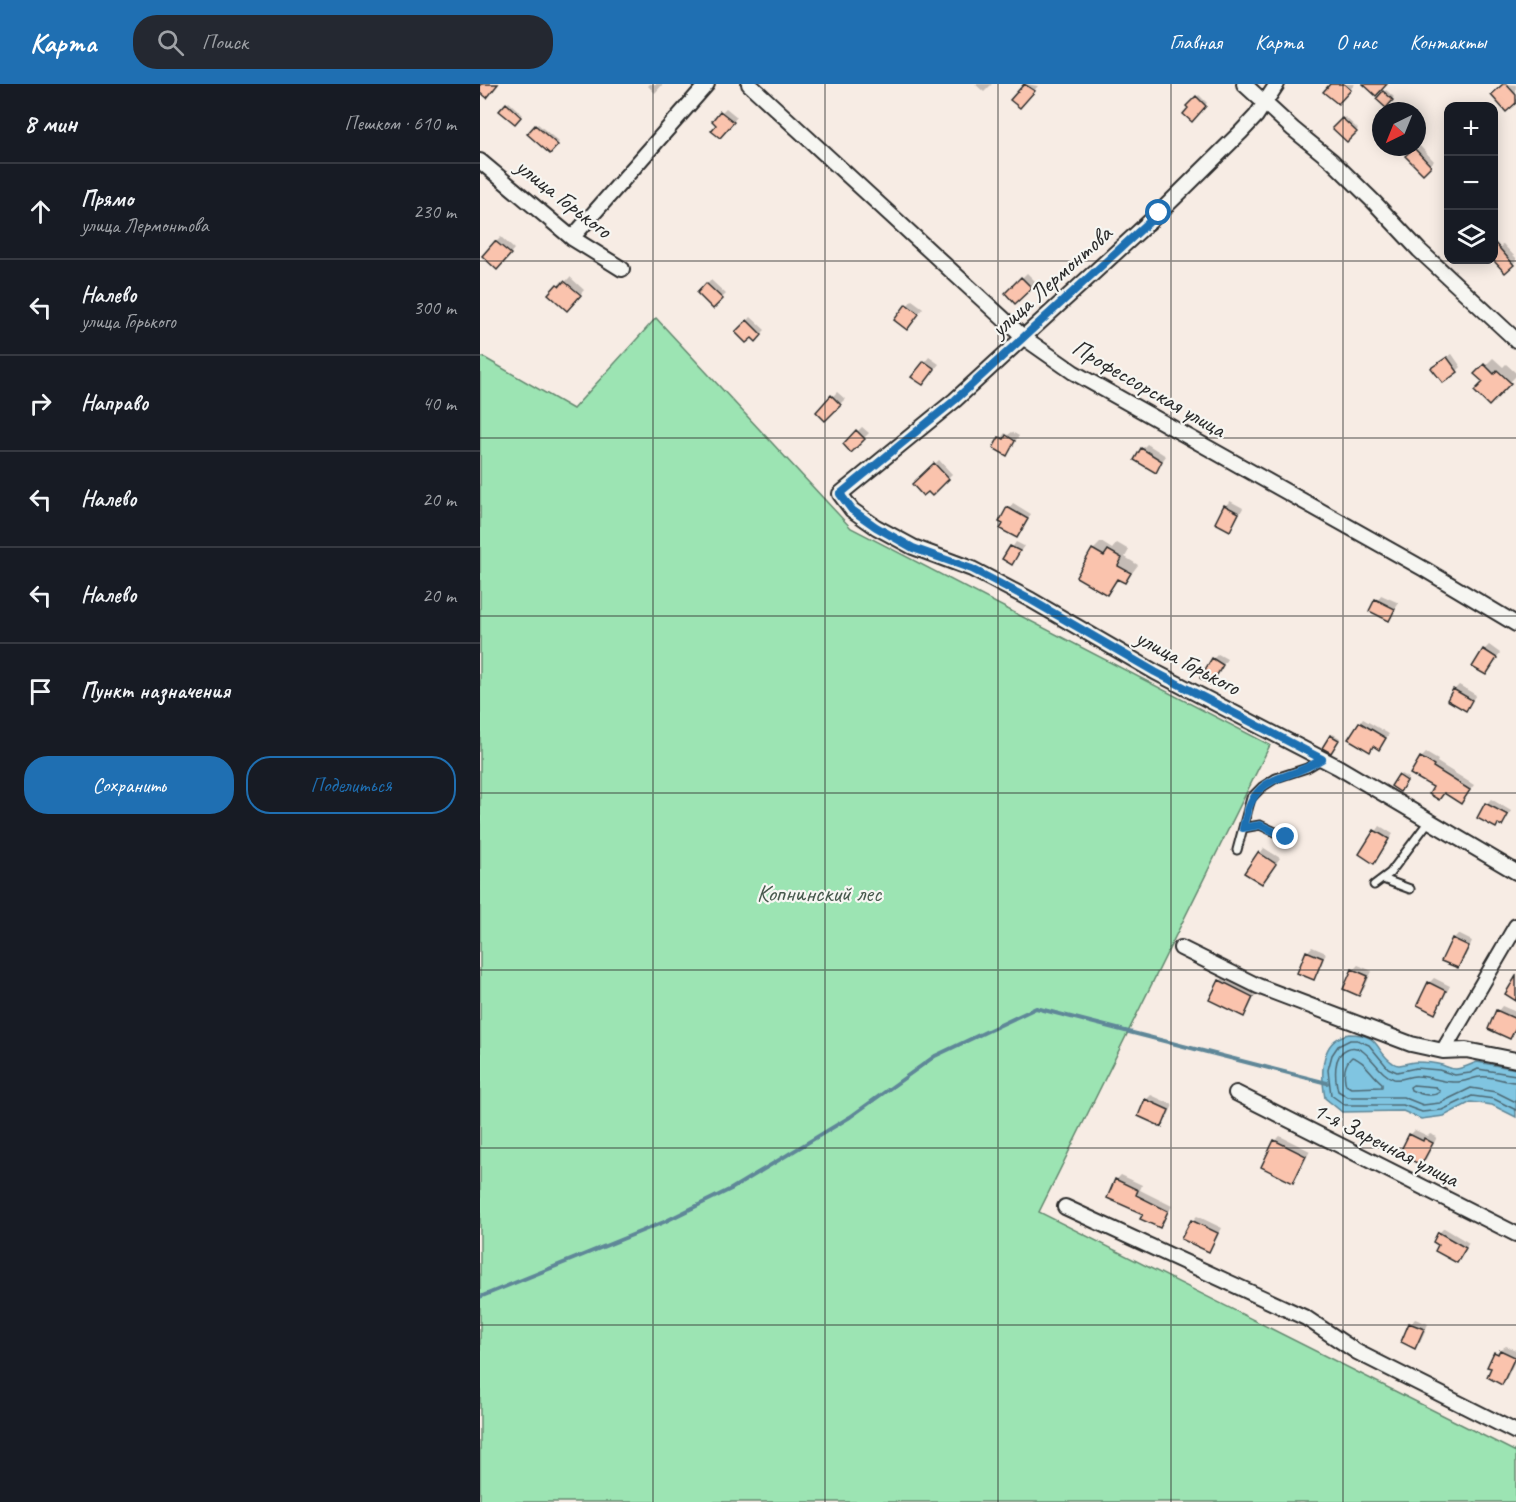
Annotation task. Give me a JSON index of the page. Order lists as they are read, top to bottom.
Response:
{
  "streets": {
    "street": [
      "улица Горького",
      "улица Лермонтова",
      "Профессорская улица",
      "1-я Заречная улица"
    ]
  },
  "crossings": [
    ["улица Горького", "улица Лермонтова"],
    ["улица Лермонтова", "Профессорская улица"]
  ],
  "parks": ["Копнинский лес"],
  "north": "bottom left",
  "page": {
    "header": "Карта",
    "search": "Поиск",
    "nav": [
      "Главная",
      "Карта",
      "О нас",
      "Контакты"
    ],
    "heading": ["8 мин", "Пешком · 610 m"],
    "map_buttons": ["+", "−"],
    "list": [
      ["Прямо", "улица Лермонтова", "230 m"],
      ["Налево", "улица Горького", "300 m"],
      ["Направо", "40 m"],
      ["Налево", "20 m"],
      ["Налево", "20 m"],
      "Пункт назначения"
    ],
    "buttons": ["Сохранить", "Поделиться"]
  }
}
